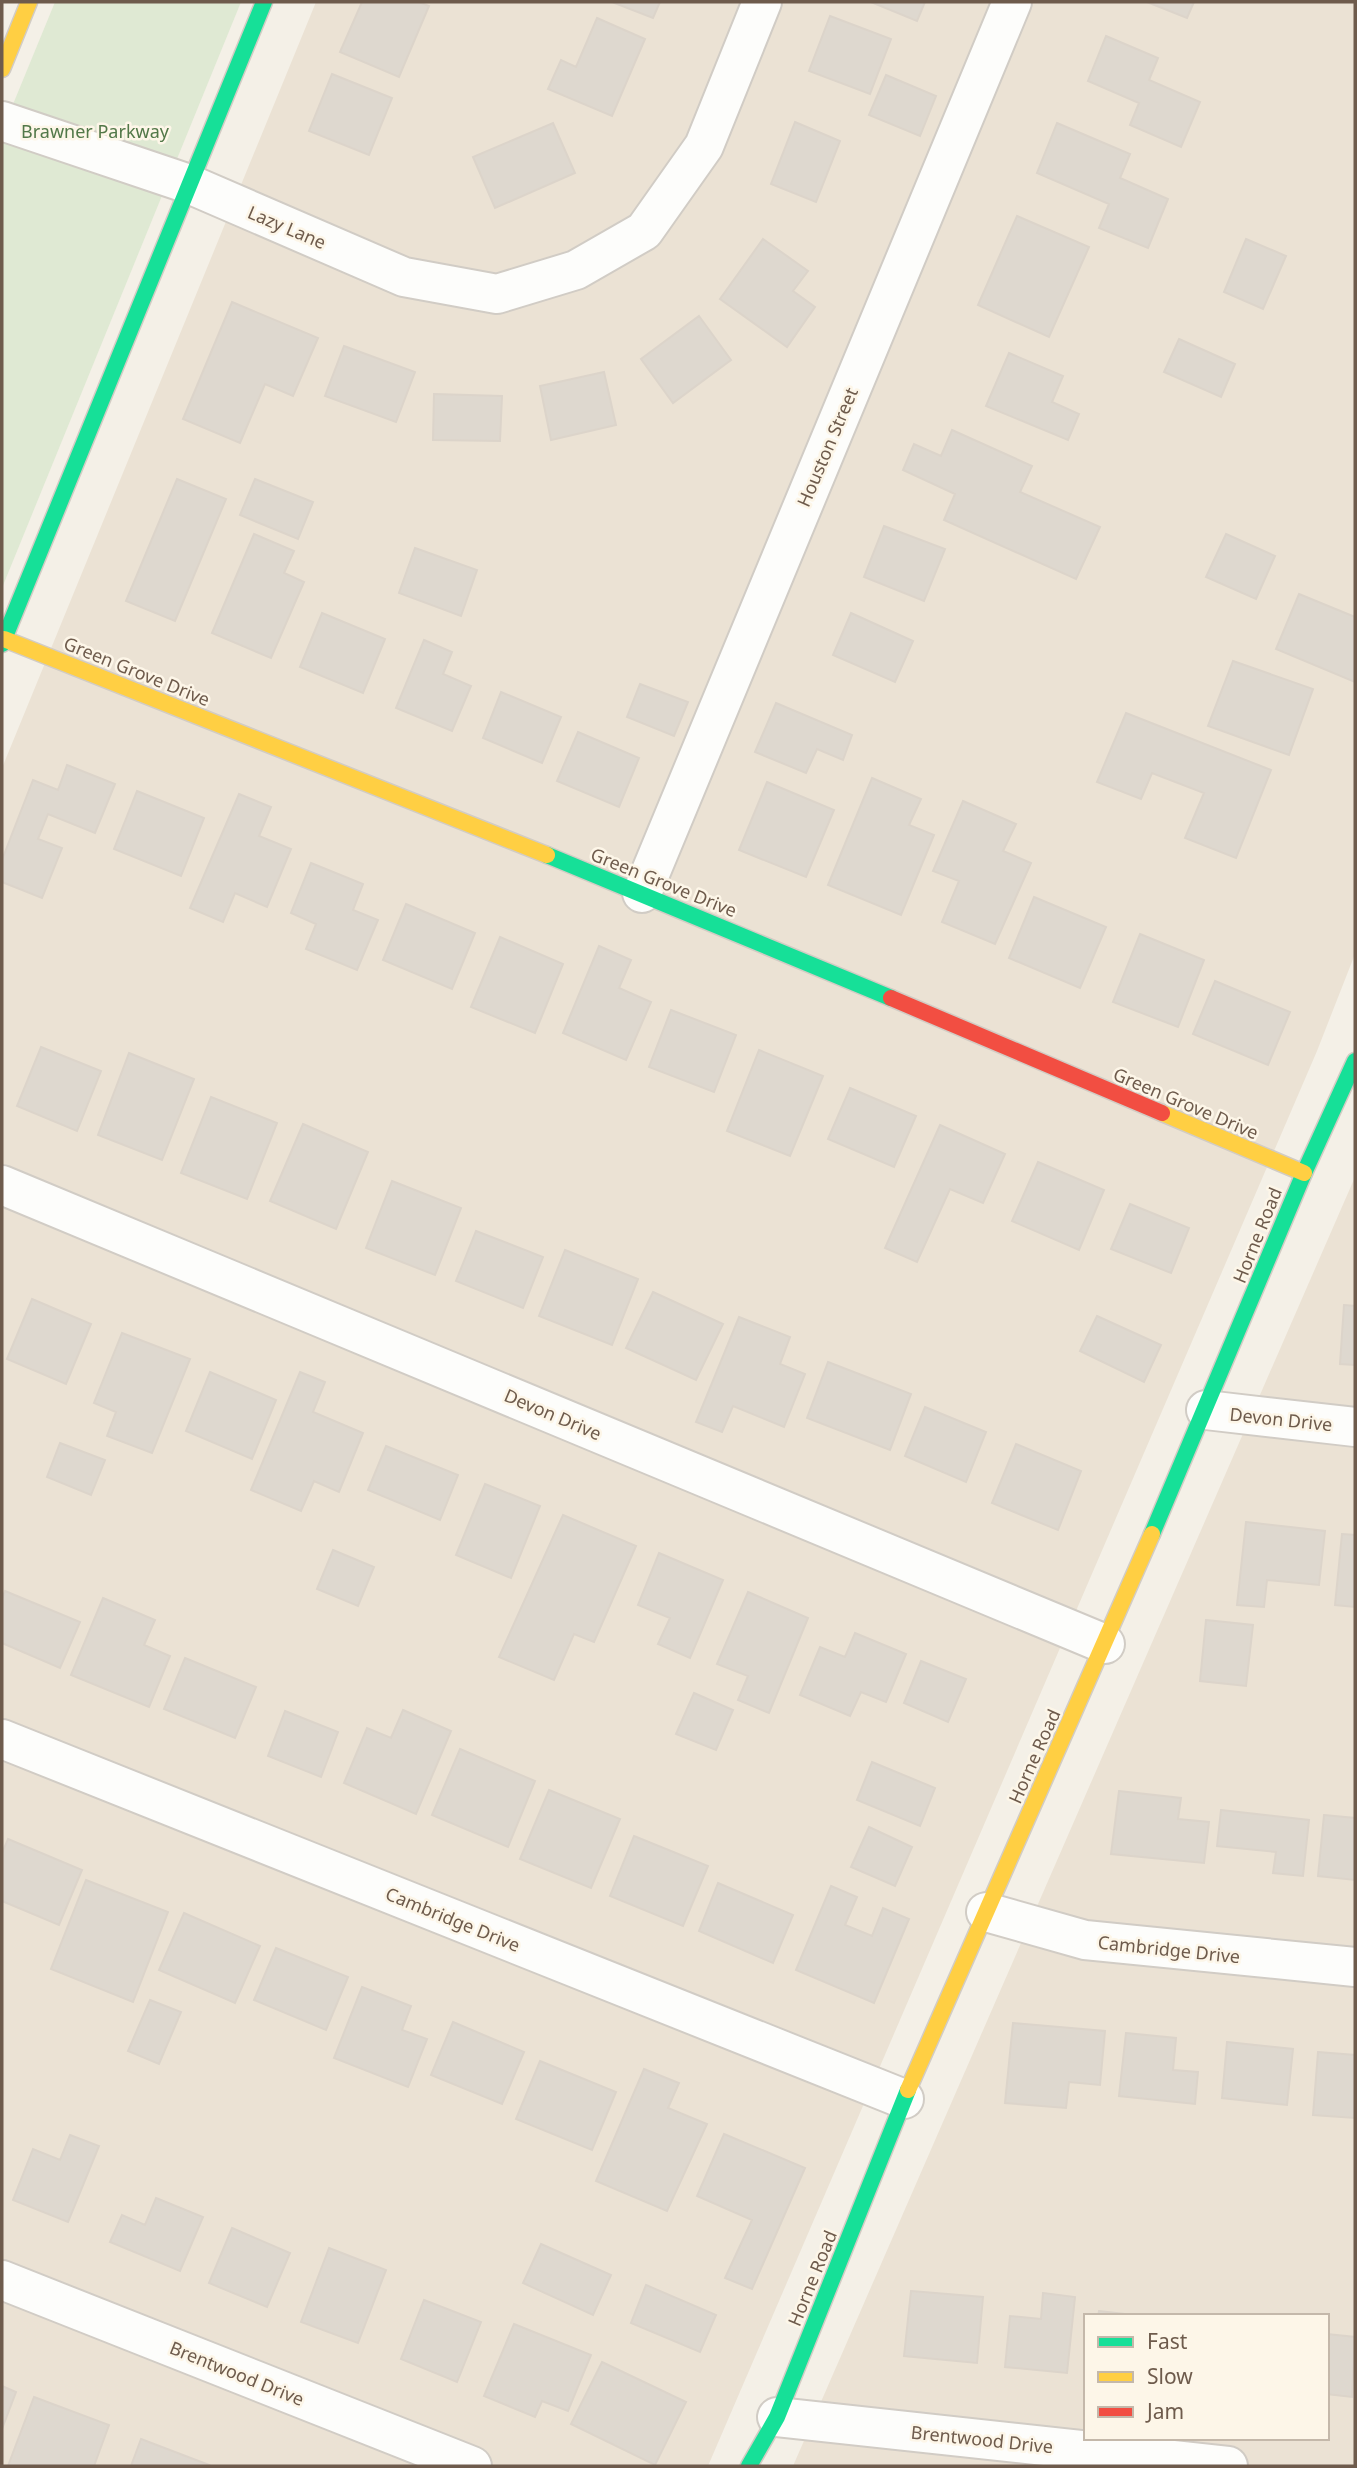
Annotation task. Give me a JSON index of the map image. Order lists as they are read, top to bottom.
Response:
{
  "streets": {
    "street": [
      "Lazy Lane",
      "Houston Street",
      "Green Grove Drive",
      "Horne Road",
      "Devon Drive",
      "Cambridge Drive",
      "Brentwood Drive"
    ]
  },
  "crossings": [
    ["Houston Street", "Green Grove Drive"],
    ["Green Grove Drive", "Horne Road"],
    ["Horne Road", "Devon Drive"],
    ["Horne Road", "Cambridge Drive"],
    ["Horne Road", "Brentwood Drive"]
  ],
  "parks": ["Brawner Parkway"],
  "legend": ["Fast", "Slow", "Jam"]
}
